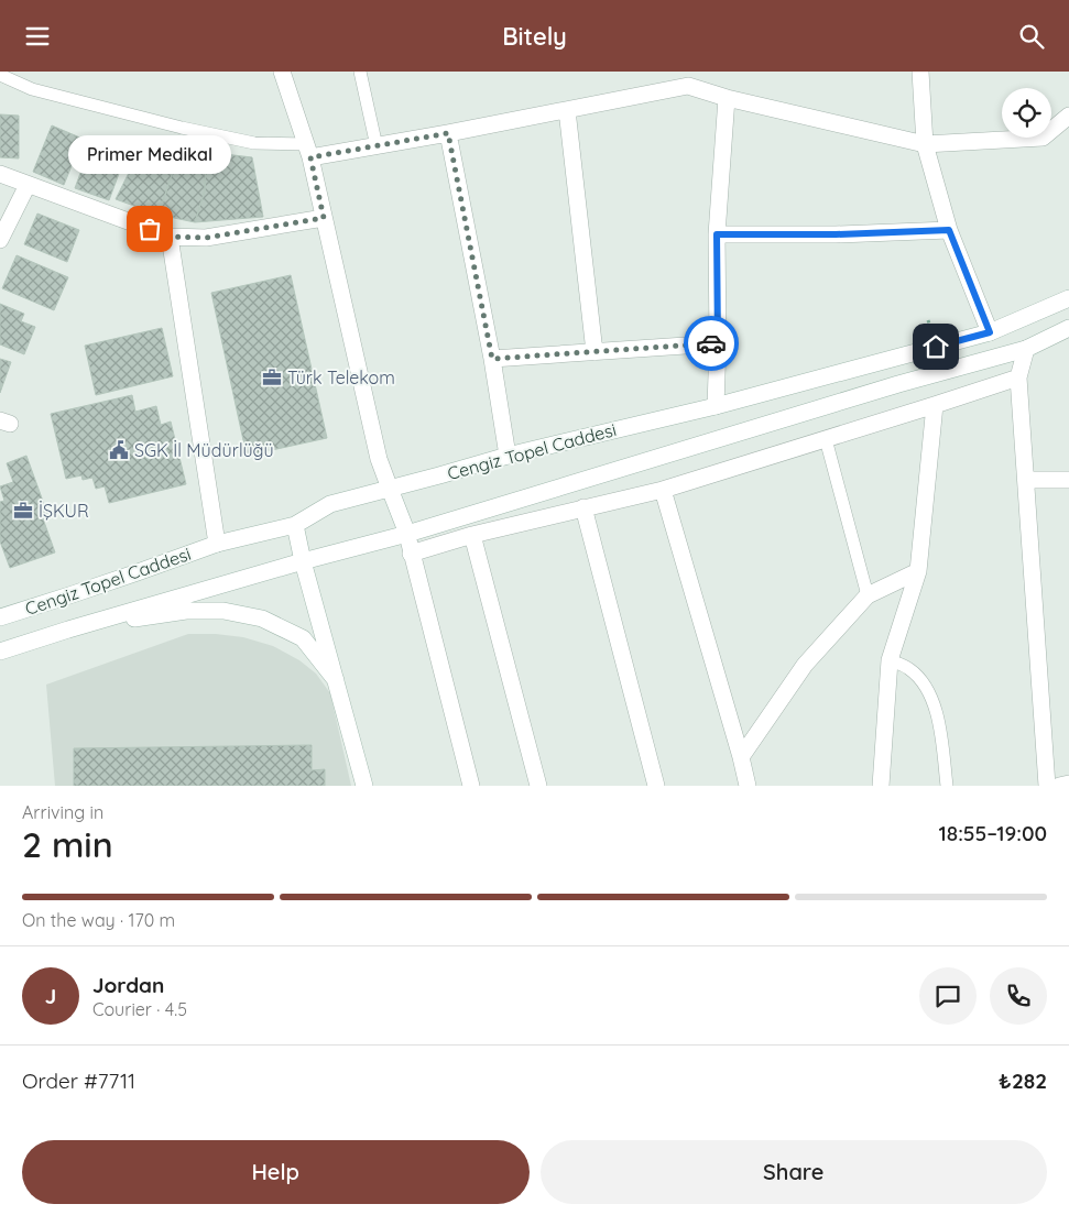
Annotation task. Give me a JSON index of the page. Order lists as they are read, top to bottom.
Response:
{
  "streets": {
    "street": ["Cengiz Topel Caddesi"]
  },
  "places": {
    "other": ["Primer Medikal"],
    "office": ["Türk Telekom", "İŞKUR"],
    "public building": ["SGK İl Müdürlüğü"]
  },
  "page": {
    "header": "Bitely",
    "bubble": "Primer Medikal",
    "heading": ["2 min", "Arriving in", "18:55–19:00"],
    "panel": [
      "Jordan",
      "Courier · 4.5",
      "Order #7711",
      "₺282"
    ],
    "bar": "On the way · 170 m",
    "round": "J",
    "buttons": ["Help", "Share"]
  }
}
